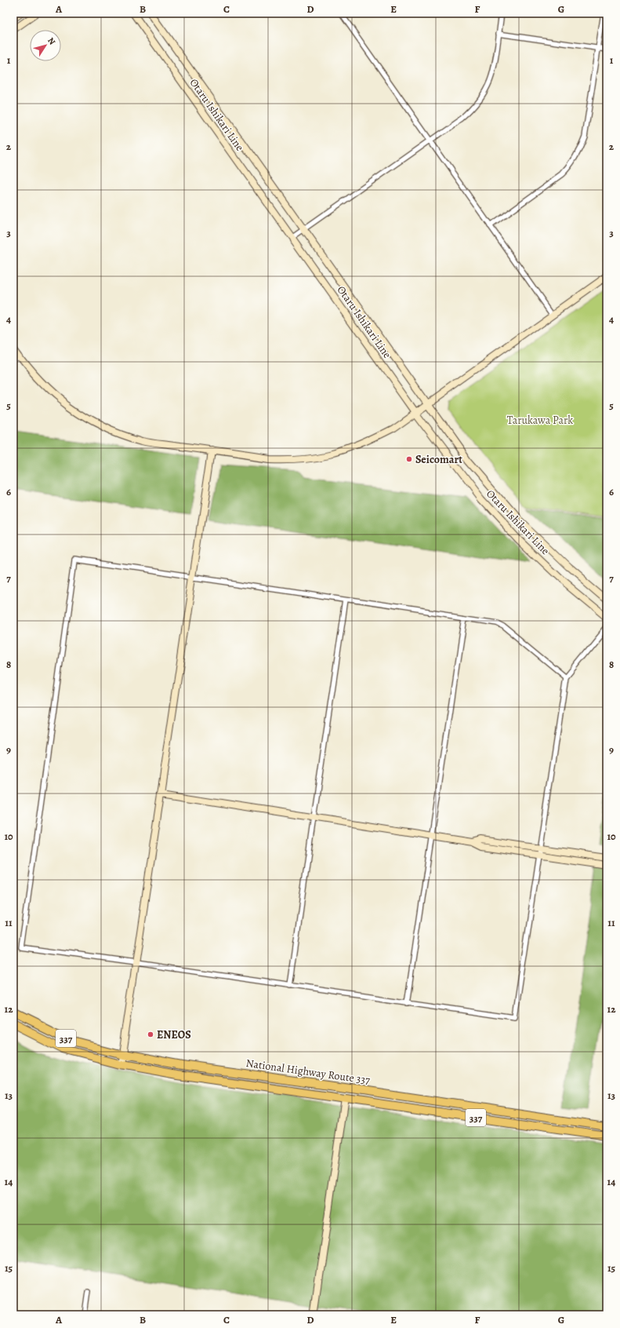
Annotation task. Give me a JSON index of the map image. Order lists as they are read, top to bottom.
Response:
{
  "streets": {
    "highway": ["337", "National Highway Route 337"],
    "street": ["Otaru Ishikari Line"]
  },
  "parks": ["Tarukawa Park"],
  "places": ["Seicomart", "ENEOS"],
  "north": "top right",
  "grid": {
    "columns": [
      "A",
      "B",
      "C",
      "D",
      "E",
      "F",
      "G"
    ],
    "rows": [
      "1",
      "2",
      "3",
      "4",
      "5",
      "6",
      "7",
      "8",
      "9",
      "10",
      "11",
      "12",
      "13",
      "14",
      "15"
    ]
  }
}
